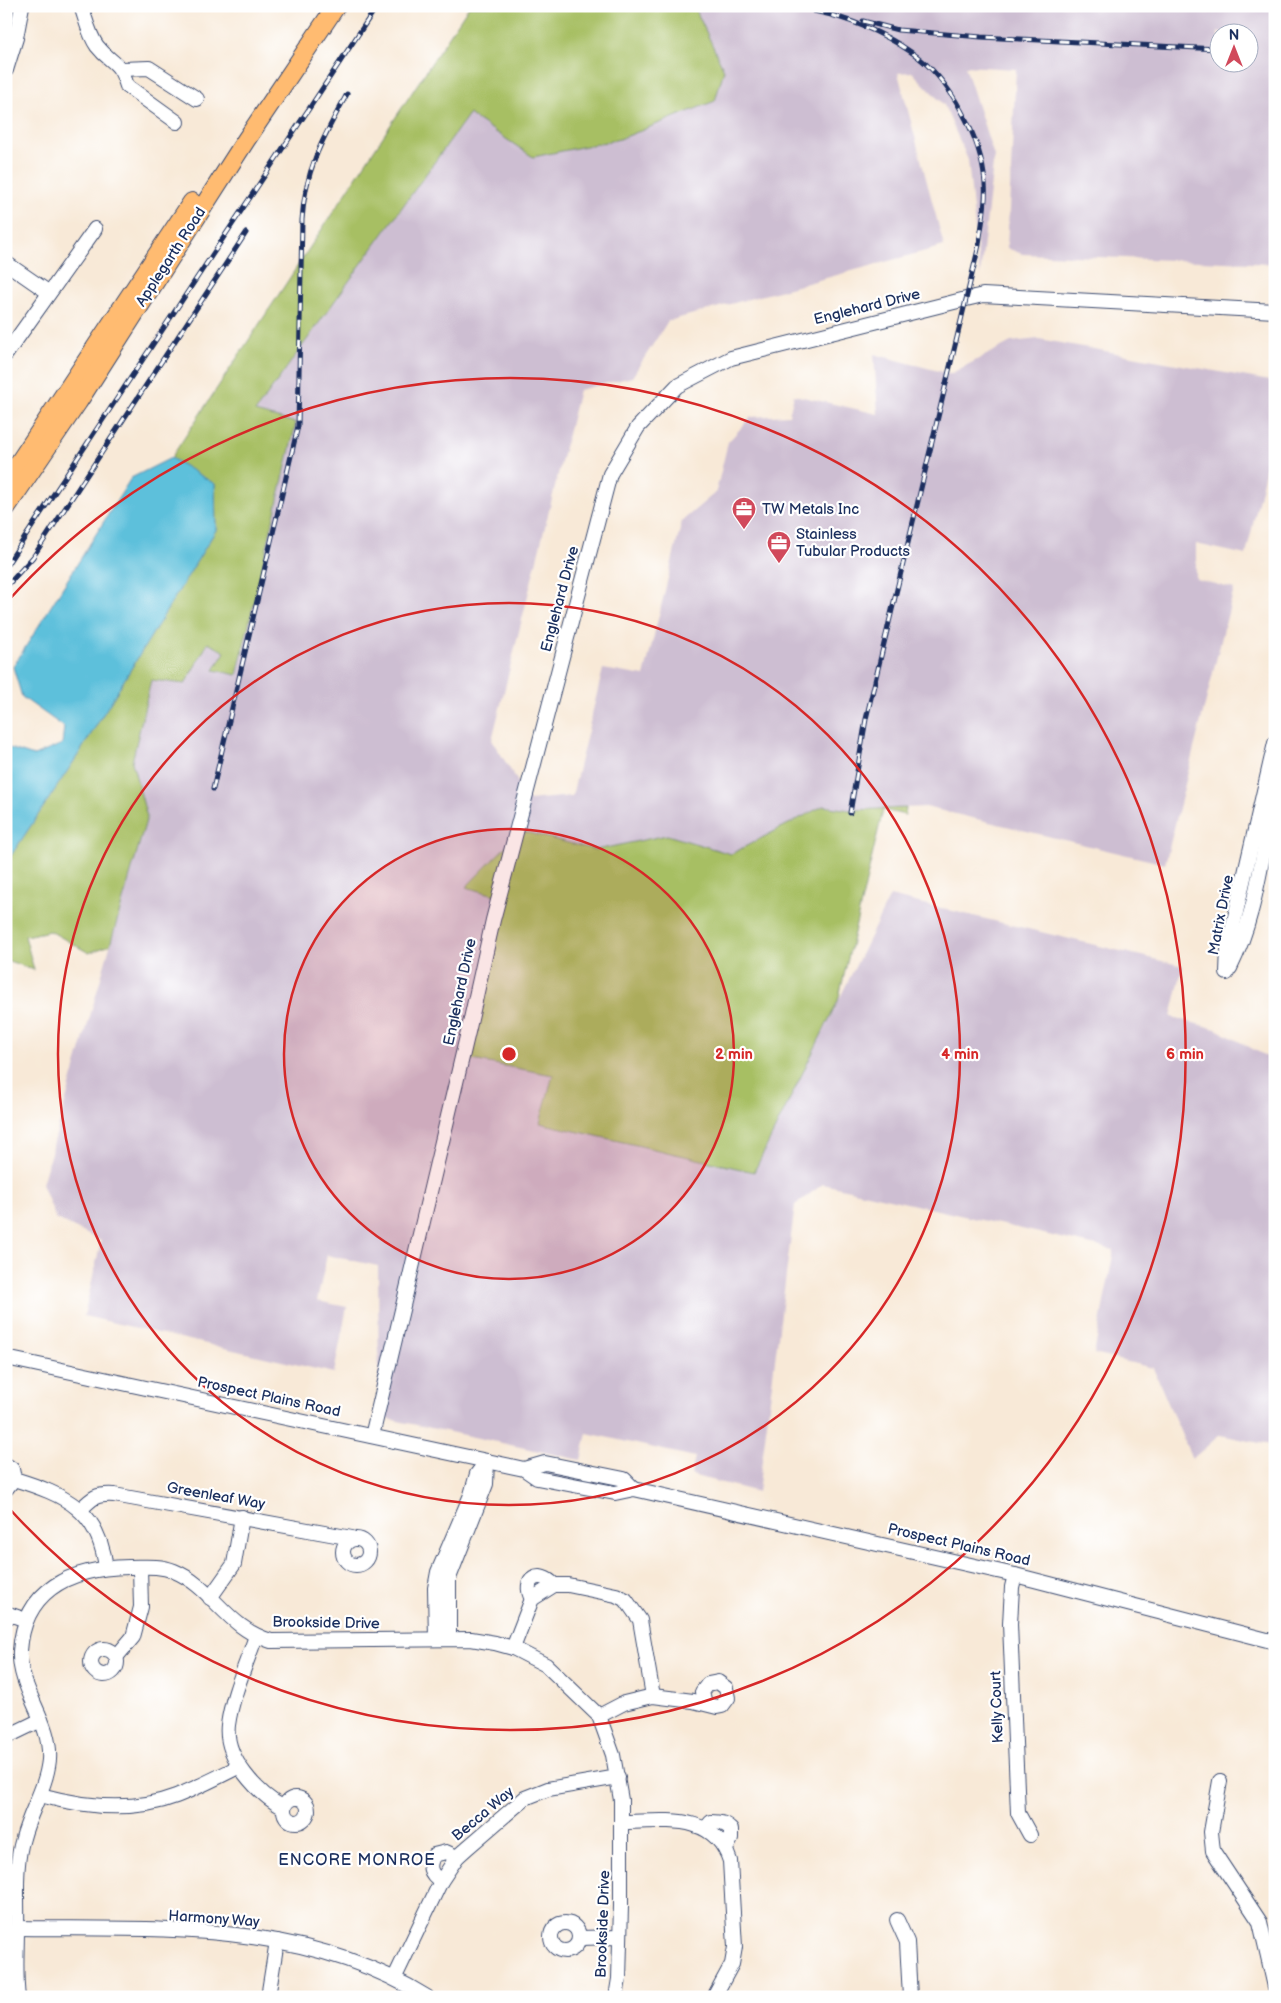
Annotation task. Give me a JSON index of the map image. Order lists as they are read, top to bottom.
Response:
{
  "streets": {
    "main road": ["Applegarth Road"],
    "street": [
      "Englehard Drive",
      "Matrix Drive",
      "Prospect Plains Road",
      "Greenleaf Way",
      "Brookside Drive",
      "Kelly Court",
      "Becca Way",
      "Harmony Way"
    ]
  },
  "crossings": [
    ["Englehard Drive", "Prospect Plains Road"],
    ["Prospect Plains Road", "Kelly Court"],
    ["Brookside Drive", "Becca Way"],
    ["Brookside Drive", "Harmony Way"],
    ["Becca Way", "Harmony Way"]
  ],
  "districts": ["ENCORE MONROE"],
  "places": {
    "office": ["TW Metals Inc", "Stainless Tubular Products"]
  },
  "north": "top",
  "rings": ["2 min", "4 min", "6 min"]
}
